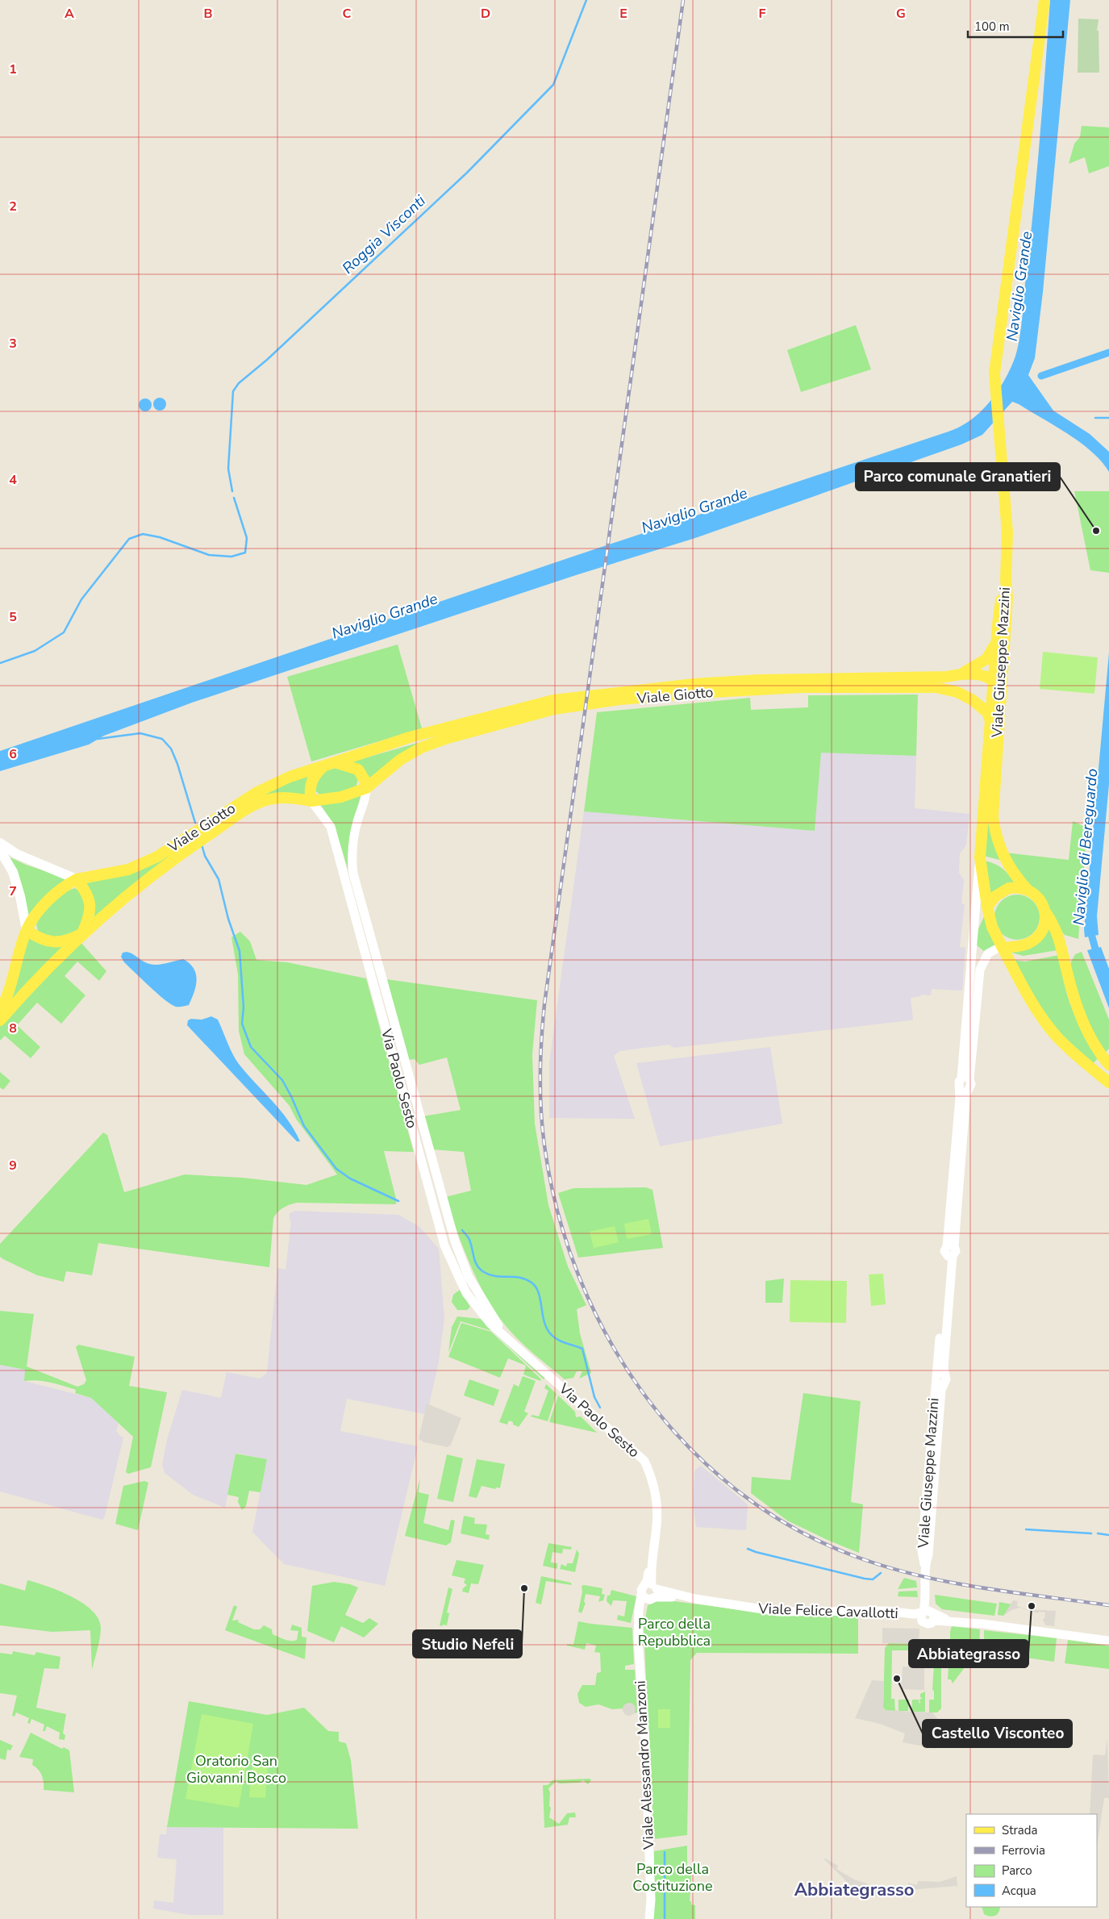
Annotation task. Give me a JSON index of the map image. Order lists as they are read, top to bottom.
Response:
{
  "streets": {
    "main road": ["Viale Giuseppe Mazzini", "Viale Giotto"],
    "street": ["Via Paolo Sesto", "Viale Felice Cavallotti", "Viale Alessandro Manzoni"]
  },
  "crossings": [
    ["Viale Giuseppe Mazzini", "Viale Giotto"],
    ["Viale Giuseppe Mazzini", "Viale Felice Cavallotti"],
    ["Viale Giotto", "Via Paolo Sesto"],
    ["Via Paolo Sesto", "Viale Felice Cavallotti"],
    ["Via Paolo Sesto", "Viale Alessandro Manzoni"],
    ["Viale Felice Cavallotti", "Viale Alessandro Manzoni"]
  ],
  "districts": ["Abbiategrasso"],
  "water": ["Roggia Visconti", "Naviglio Grande", "Naviglio di Bereguardo"],
  "parks": ["Parco della Repubblica", "Oratorio San Giovanni Bosco", "Parco della Costituzione"],
  "places": [
    "Parco comunale Granatieri",
    "Studio Nefeli",
    "Abbiategrasso",
    "Castello Visconteo"
  ],
  "legend": [
    "Strada",
    "Ferrovia",
    "Parco",
    "Acqua"
  ],
  "scale_bar": "100 m",
  "grid": {
    "columns": [
      "A",
      "B",
      "C",
      "D",
      "E",
      "F",
      "G"
    ],
    "rows": [
      "1",
      "2",
      "3",
      "4",
      "5",
      "6",
      "7",
      "8",
      "9"
    ]
  }
}
